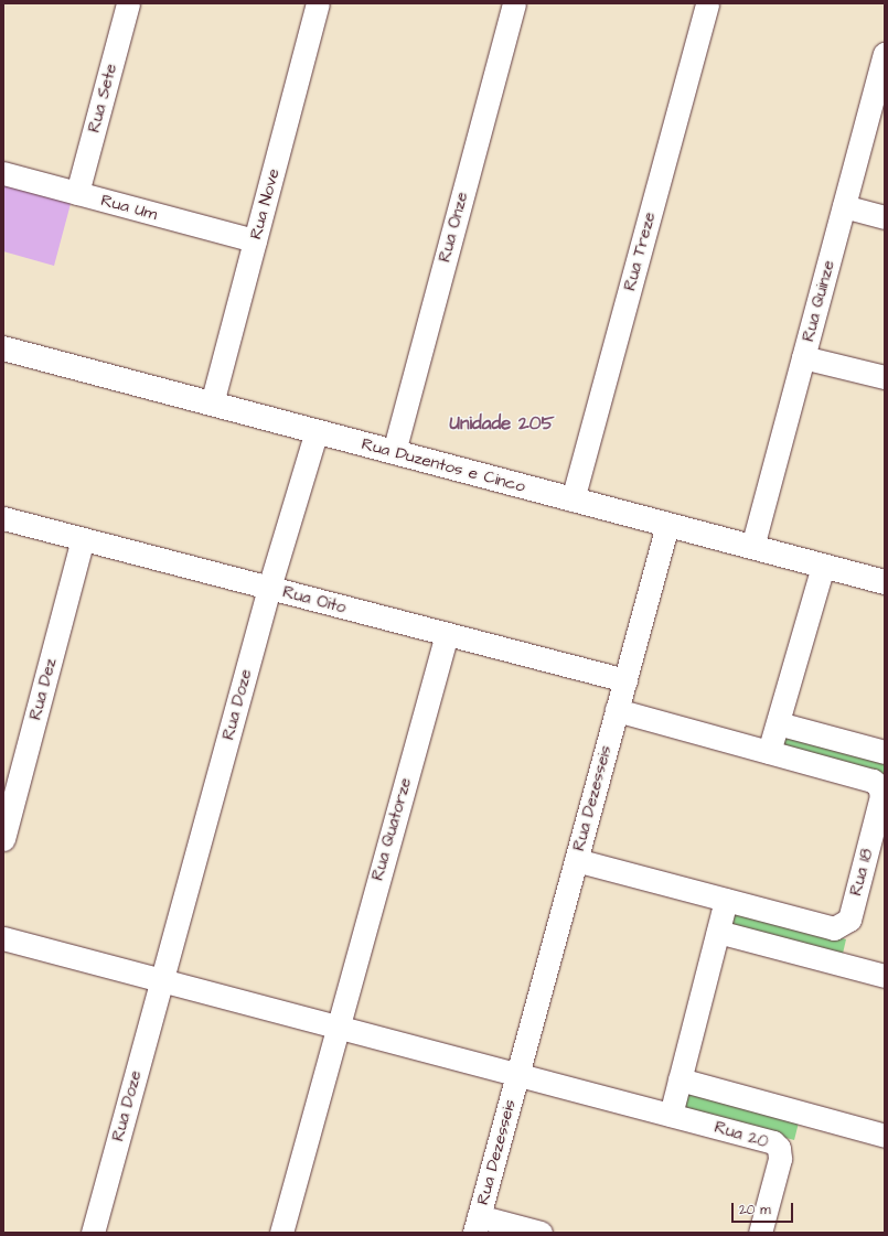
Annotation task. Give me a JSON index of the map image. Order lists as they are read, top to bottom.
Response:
{
  "streets": {
    "street": [
      "Rua Sete",
      "Rua Nove",
      "Rua Um",
      "Rua Onze",
      "Rua Treze",
      "Rua Quinze",
      "Rua Duzentos e Cinco",
      "Rua Oito",
      "Rua Dez",
      "Rua Doze",
      "Rua Dezesseis",
      "Rua Quatorze",
      "Rua 18",
      "Rua 20"
    ]
  },
  "crossings": [
    ["Rua Sete", "Rua Um"],
    ["Rua Nove", "Rua Um"],
    ["Rua Nove", "Rua Duzentos e Cinco"],
    ["Rua Onze", "Rua Duzentos e Cinco"],
    ["Rua Treze", "Rua Duzentos e Cinco"],
    ["Rua Quinze", "Rua Duzentos e Cinco"],
    ["Rua Duzentos e Cinco", "Rua Doze"],
    ["Rua Duzentos e Cinco", "Rua Dezesseis"],
    ["Rua Oito", "Rua Dez"],
    ["Rua Oito", "Rua Doze"],
    ["Rua Oito", "Rua Dezesseis"],
    ["Rua Oito", "Rua Quatorze"],
    ["Rua Dezesseis", "Rua 18"],
    ["Rua Dezesseis", "Rua 20"]
  ],
  "districts": ["Unidade 205"],
  "scale_bar": "20 m"
}
